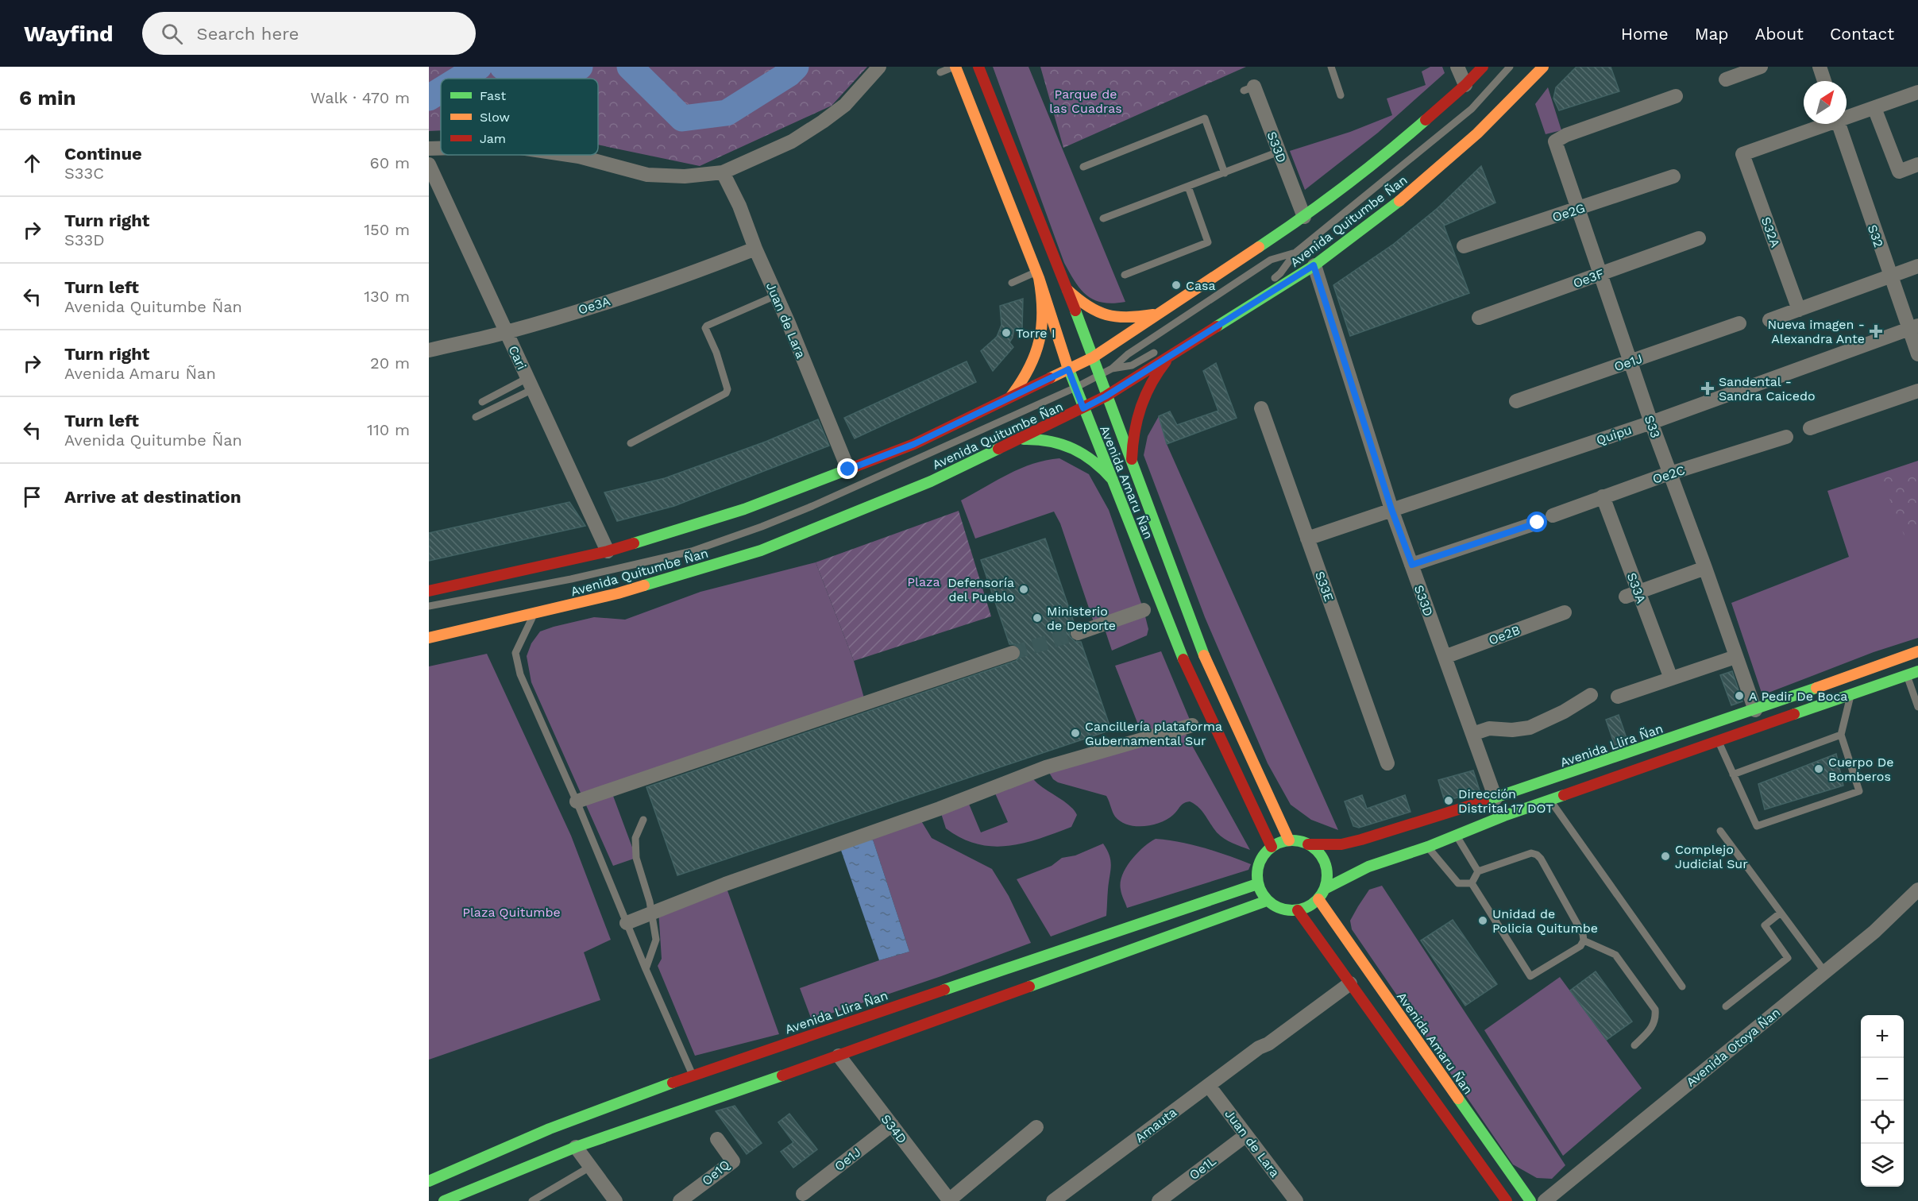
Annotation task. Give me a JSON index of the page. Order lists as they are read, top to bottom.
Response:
{
  "streets": {
    "main road": ["Avenida Quitumbe Ñan", "Avenida Amaru Ñan", "Avenida Llira Ñan"],
    "street": [
      "S33D",
      "Oe2G",
      "S32A",
      "S32",
      "Oe3F",
      "Oe3A",
      "Juan de Lara",
      "Cari",
      "Oe1J",
      "S33",
      "Quipu",
      "Oe2C",
      "S33E",
      "S33A",
      "Oe2B",
      "Avenida Otoya Ñan",
      "Amauta",
      "S34D",
      "Oe1L",
      "Oe1Q"
    ]
  },
  "crossings": [
    ["S33D", "Avenida Quitumbe Ñan"],
    ["S33D", "Quipu"],
    ["S33D", "Oe2B"],
    ["S33D", "Avenida Llira Ñan"],
    ["Oe2G", "S33"],
    ["Avenida Quitumbe Ñan", "Avenida Amaru Ñan"],
    ["S32", "Quipu"],
    ["Oe3F", "S33"],
    ["Oe3A", "Juan de Lara"],
    ["Oe3A", "Cari"],
    ["Juan de Lara", "Amauta"],
    ["Juan de Lara", "Oe1L"],
    ["Oe1J", "S33"],
    ["Oe1J", "S34D"],
    ["S33", "Quipu"],
    ["S33", "Oe2C"],
    ["S33", "Avenida Llira Ñan"],
    ["Quipu", "S33E"],
    ["Oe2C", "S33A"],
    ["Avenida Amaru Ñan", "Avenida Llira Ñan"]
  ],
  "parks": ["Parque de las Cuadras", "Plaza", "Plaza Quitumbe"],
  "places": {
    "other": [
      "Casa",
      "Torre I",
      "Defensoría del Pueblo",
      "Ministerio de Deporte",
      "A Pedir De Boca",
      "Cancillería plataforma Gubernamental Sur",
      "Cuerpo De Bomberos",
      "Dirección Distrital 17 DOT",
      "Complejo Judicial Sur",
      "Unidad de Policia Quitumbe"
    ],
    "health": ["Nueva imagen - Alexandra Ante", "Sandental - Sandra Caicedo"]
  },
  "legend": ["Fast", "Slow", "Jam"],
  "north": "top right",
  "page": {
    "header": "Wayfind",
    "search": "Search here",
    "nav": [
      "Home",
      "Map",
      "About",
      "Contact"
    ],
    "heading": ["6 min", "Walk · 470 m"],
    "list": [
      ["Continue", "S33C", "60 m"],
      ["Turn right", "S33D", "150 m"],
      ["Turn left", "Avenida Quitumbe Ñan", "130 m"],
      ["Turn right", "Avenida Amaru Ñan", "20 m"],
      ["Turn left", "Avenida Quitumbe Ñan", "110 m"],
      "Arrive at destination"
    ],
    "map_buttons": ["+", "−"]
  }
}
